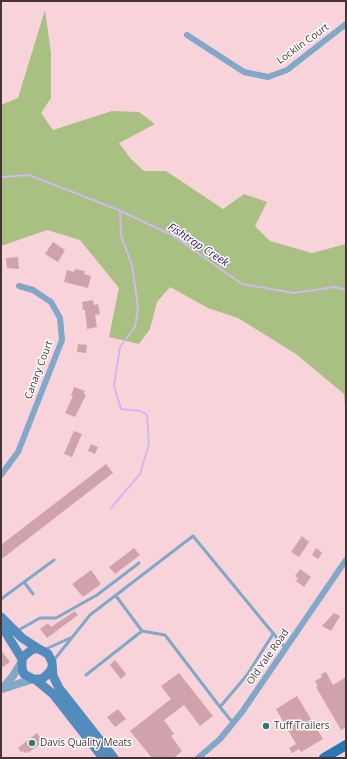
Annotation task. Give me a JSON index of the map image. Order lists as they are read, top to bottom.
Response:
{
  "streets": {
    "street": ["Locklin Court", "Canary Court", "Old Yale Road"]
  },
  "water": ["Fishtrap Creek"],
  "places": ["Tuff Trailers", "Davis Quality Meats"]
}
